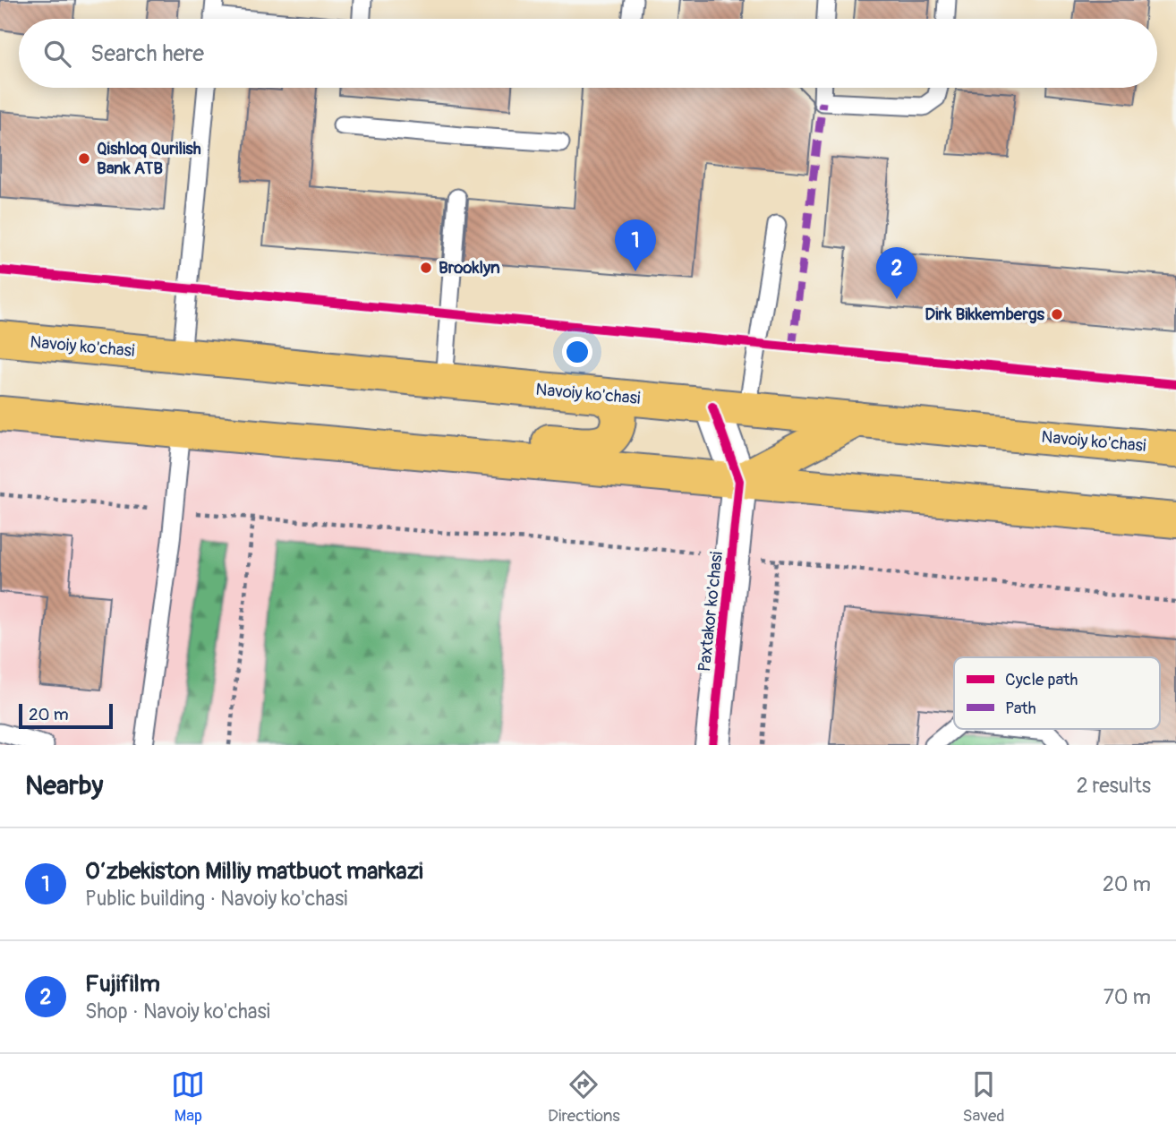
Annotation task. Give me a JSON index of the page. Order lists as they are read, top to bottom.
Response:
{
  "streets": {
    "main road": ["Navoiy ko'chasi"],
    "street": ["Paxtakor ko'chasi"]
  },
  "places": ["Qishloq Qurilish Bank ATB", "Brooklyn", "Dirk Bikkembergs"],
  "legend": ["Cycle path", "Path"],
  "scale_bar": "20 m",
  "page": {
    "search": "Search here",
    "pins": ["1", "2"],
    "scale": "20 m",
    "heading": ["Nearby", "2 results"],
    "list": [
      {
        "mark": "1",
        "name": "O‘zbekiston Milliy matbuot markazi",
        "note": "Public building · Navoiy ko'chasi",
        "value": "20 m"
      },
      {
        "mark": "2",
        "name": "Fujifilm",
        "note": "Shop · Navoiy ko'chasi",
        "value": "70 m"
      }
    ],
    "nav": ["Map", "Directions", "Saved"]
  }
}
